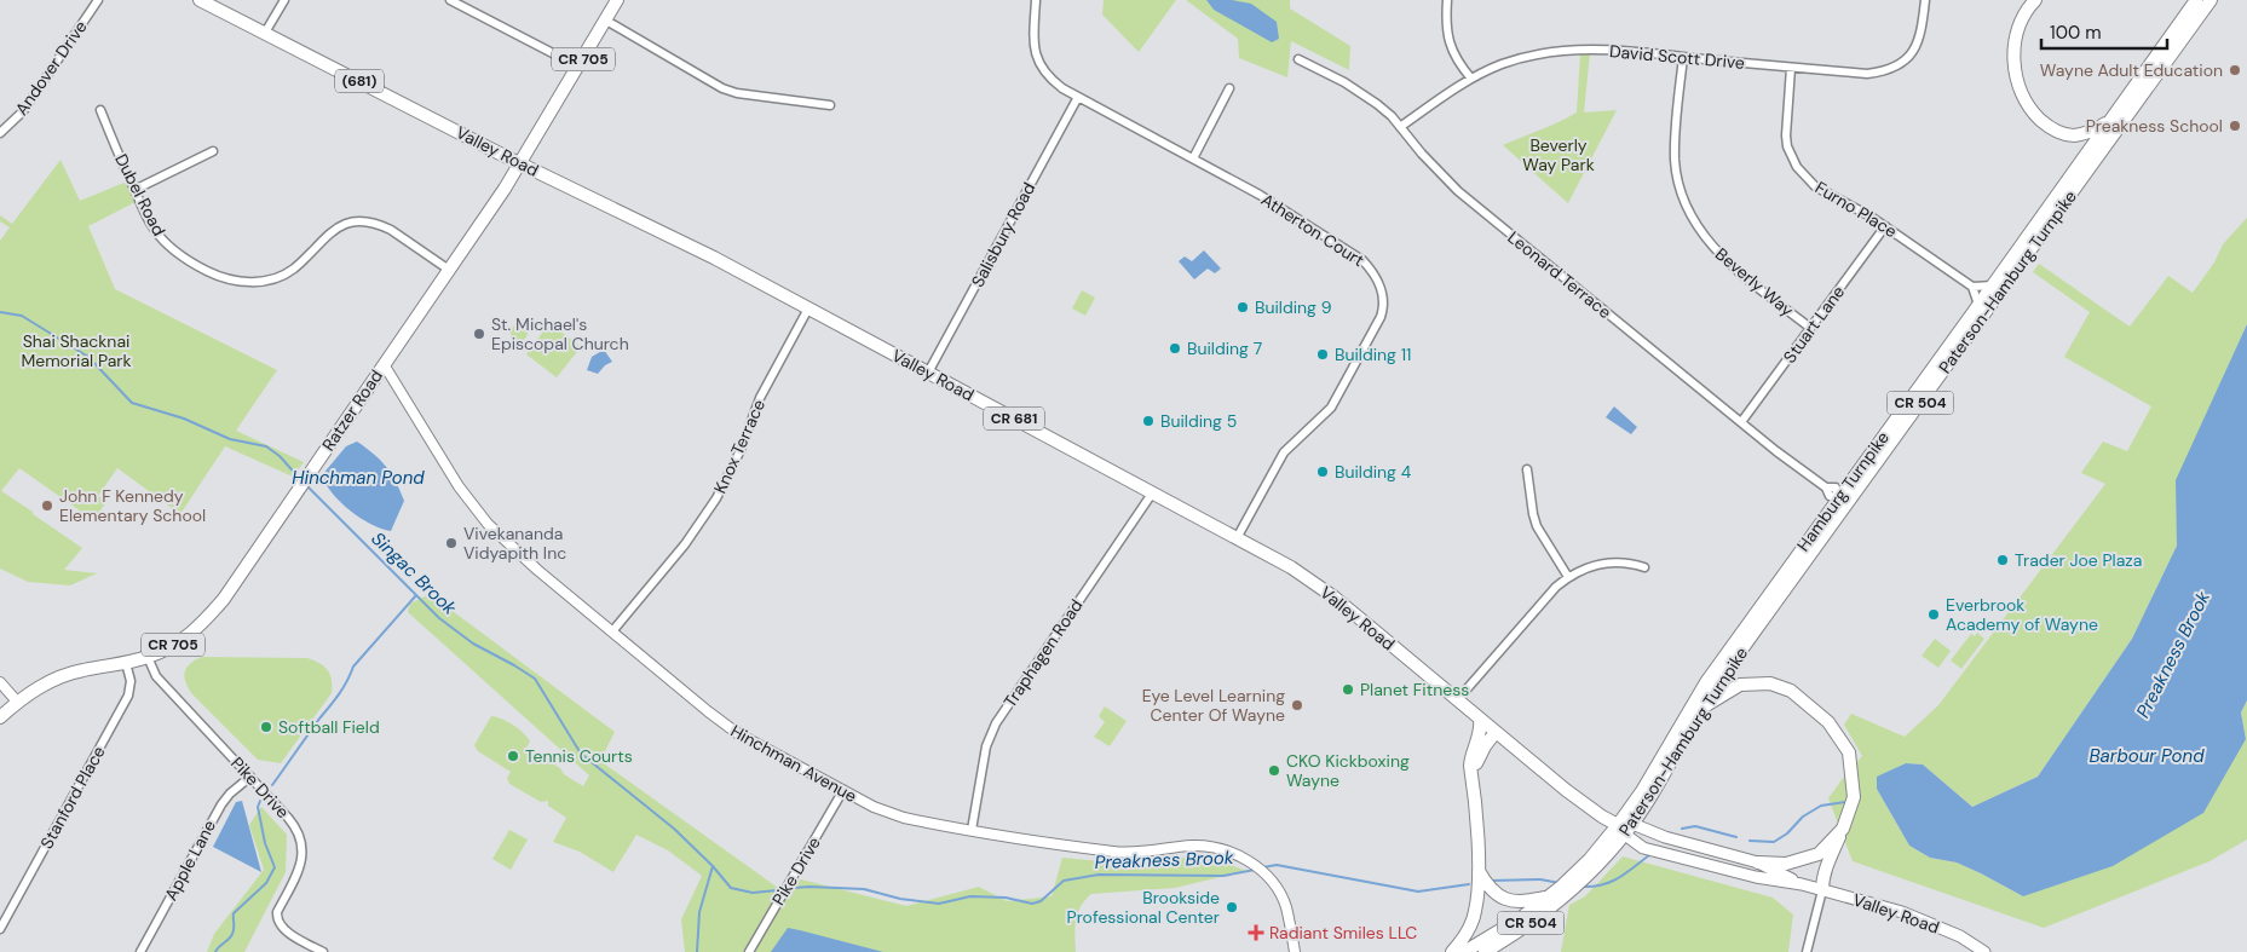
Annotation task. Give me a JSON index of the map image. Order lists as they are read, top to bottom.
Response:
{
  "streets": {
    "main road": [
      "CR 705",
      "(681)",
      "Valley Road",
      "Paterson-Hamburg Turnpike",
      "CR 504",
      "Ratzer Road",
      "CR 681",
      "Hamburg Turnpike"
    ],
    "street": [
      "David Scott Drive",
      "Andover Drive",
      "Dubel Road",
      "Furno Place",
      "Atherton Court",
      "Salisbury Road",
      "Leonard Terrace",
      "Beverly Way",
      "Stuart Lane",
      "Knox Terrace",
      "Traphagen Road",
      "Hinchman Avenue",
      "Pike Drive",
      "Stanford Place",
      "Apple Lane"
    ]
  },
  "crossings": [
    ["David Scott Drive", "Furno Place"],
    ["David Scott Drive", "Leonard Terrace"],
    ["David Scott Drive", "Beverly Way"],
    ["Valley Road", "Atherton Court"],
    ["Valley Road", "Salisbury Road"],
    ["Valley Road", "Paterson-Hamburg Turnpike"],
    ["Valley Road", "Ratzer Road"],
    ["Valley Road", "Knox Terrace"],
    ["Valley Road", "Hamburg Turnpike"],
    ["Valley Road", "Traphagen Road"],
    ["Dubel Road", "Ratzer Road"],
    ["Furno Place", "Stuart Lane"],
    ["Atherton Court", "Salisbury Road"],
    ["Leonard Terrace", "Stuart Lane"],
    ["Leonard Terrace", "Hamburg Turnpike"],
    ["Beverly Way", "Stuart Lane"],
    ["Paterson-Hamburg Turnpike", "Hamburg Turnpike"],
    ["Ratzer Road", "Hinchman Avenue"],
    ["Ratzer Road", "Pike Drive"],
    ["Ratzer Road", "Stanford Place"],
    ["Knox Terrace", "Hinchman Avenue"],
    ["Traphagen Road", "Hinchman Avenue"],
    ["Hinchman Avenue", "Pike Drive"],
    ["Pike Drive", "Apple Lane"]
  ],
  "water": [
    "Hinchman Pond",
    "Singac Brook",
    "Preakness Brook",
    "Barbour Pond"
  ],
  "parks": ["Beverly Way Park", "Shai Shacknai Memorial Park"],
  "places": {
    "other": [
      "Wayne Adult Education",
      "Preakness School",
      "Building 9",
      "St. Michael's Episcopal Church",
      "Building 7",
      "Building 11",
      "Building 5",
      "Building 4",
      "John F Kennedy Elementary School",
      "Vivekananda Vidyapith Inc",
      "Trader Joe Plaza",
      "Everbrook Academy of Wayne",
      "Planet Fitness",
      "Eye Level Learning Center Of Wayne",
      "Softball Field",
      "Tennis Courts",
      "CKO Kickboxing Wayne",
      "Brookside Professional Center"
    ],
    "health": ["Radiant Smiles LLC"]
  },
  "scale_bar": "100 m"
}
